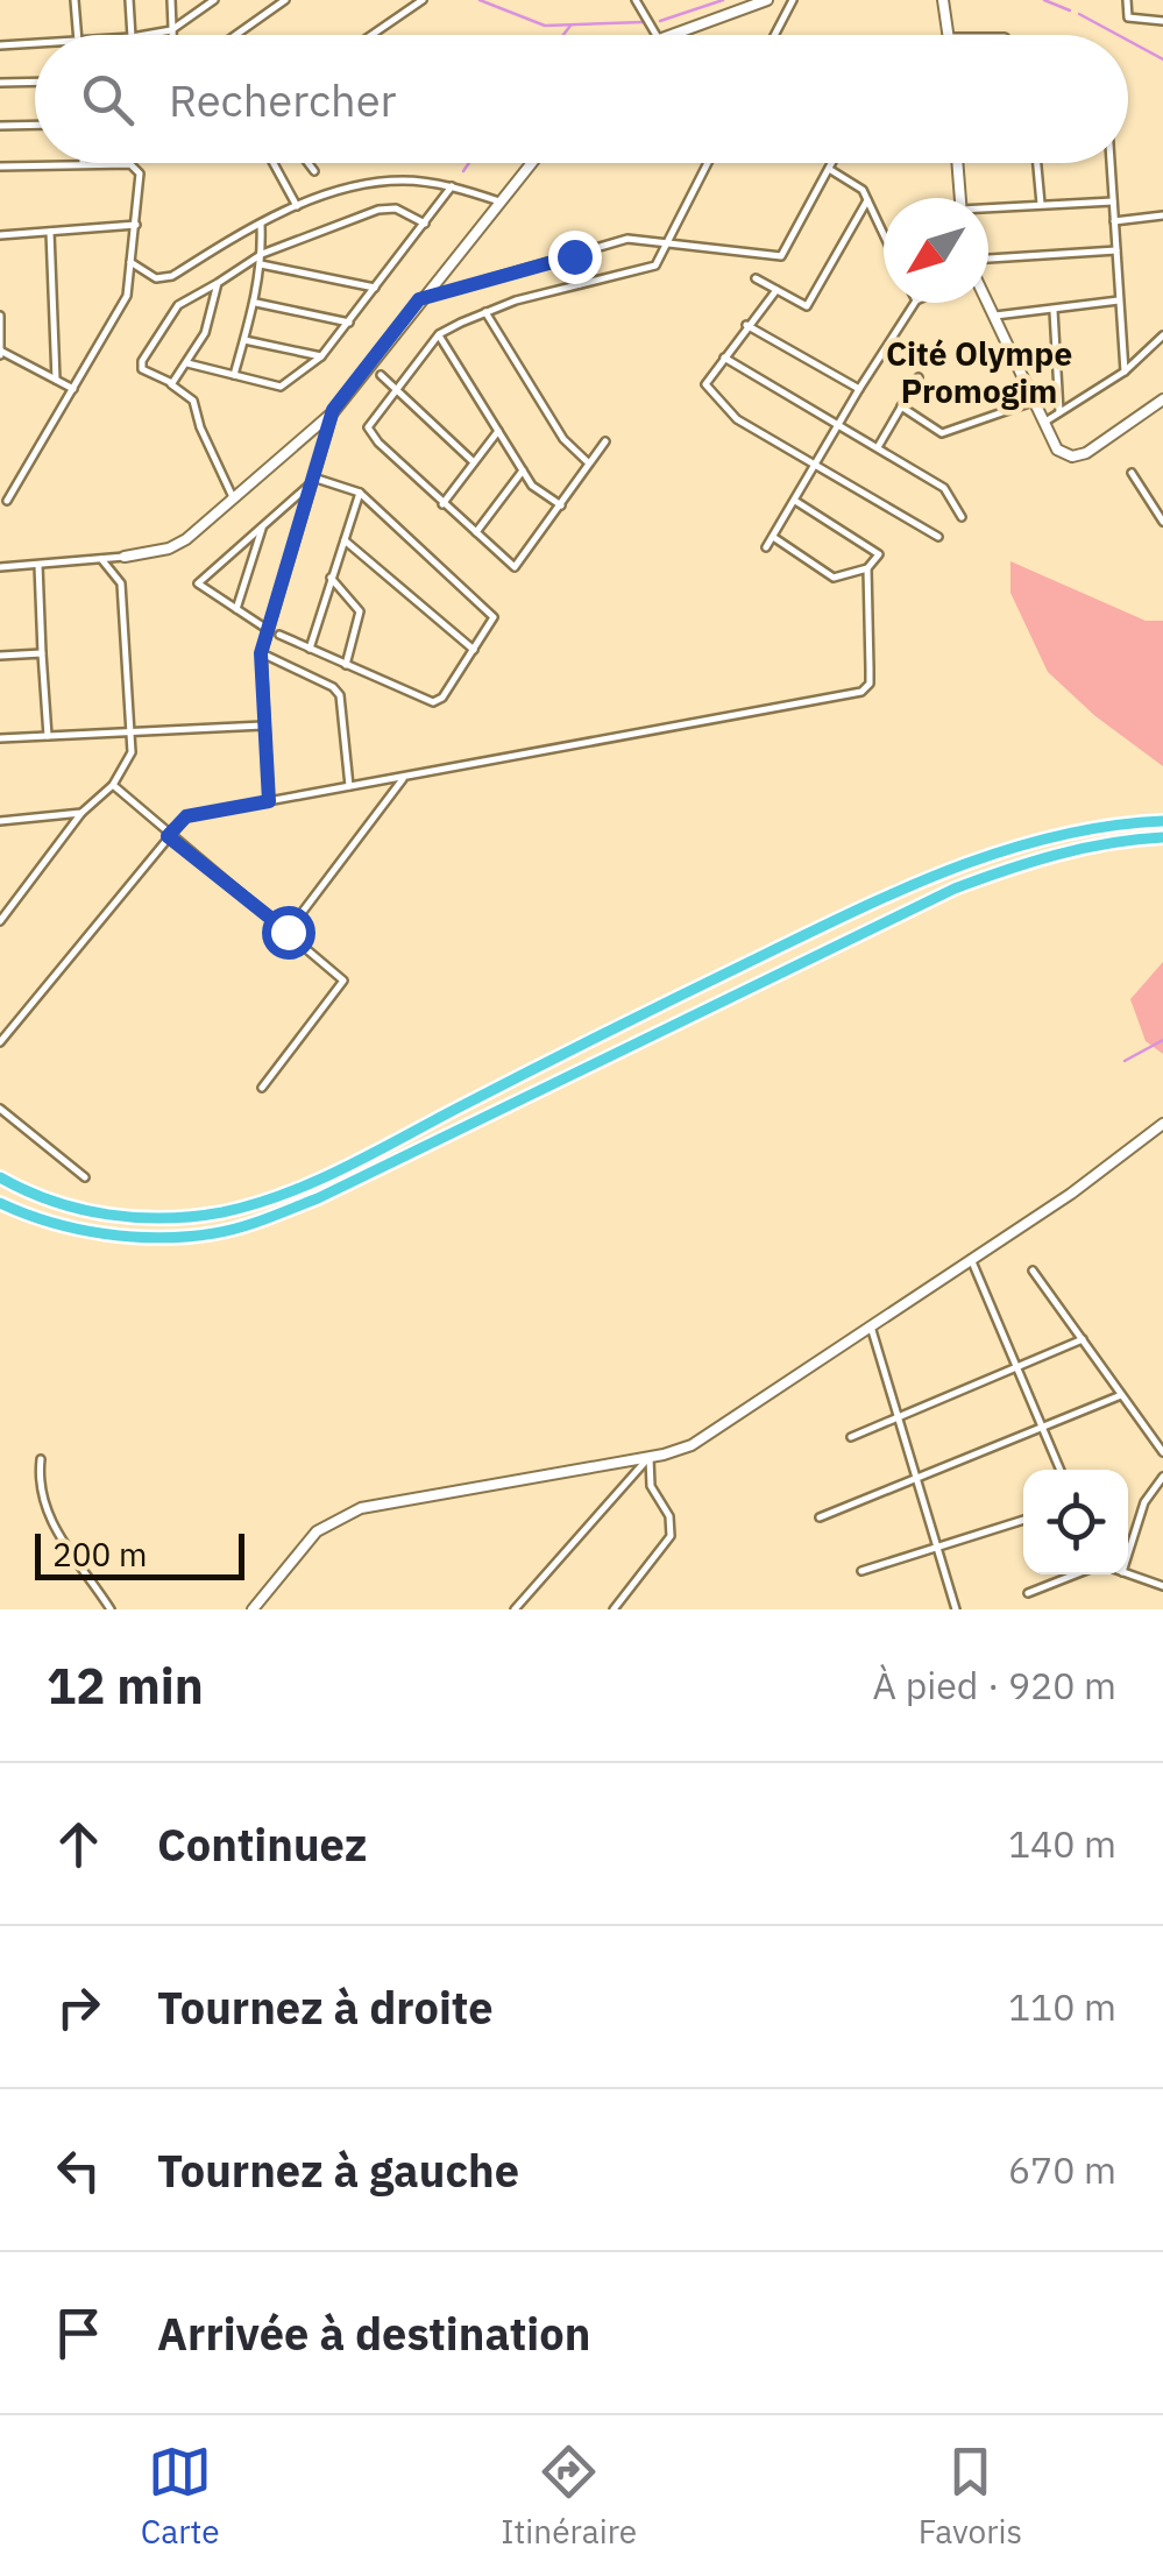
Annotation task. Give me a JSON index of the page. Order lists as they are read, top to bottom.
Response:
{
  "districts": ["Cité Olympe Promogim"],
  "scale_bar": "200 m",
  "north": "bottom left",
  "page": {
    "search": "Rechercher",
    "scale": "200 m",
    "heading": ["12 min", "À pied · 920 m"],
    "list": [
      ["Continuez", "140 m"],
      ["Tournez à droite", "110 m"],
      ["Tournez à gauche", "670 m"],
      "Arrivée à destination"
    ],
    "nav": ["Carte", "Itinéraire", "Favoris"]
  }
}
